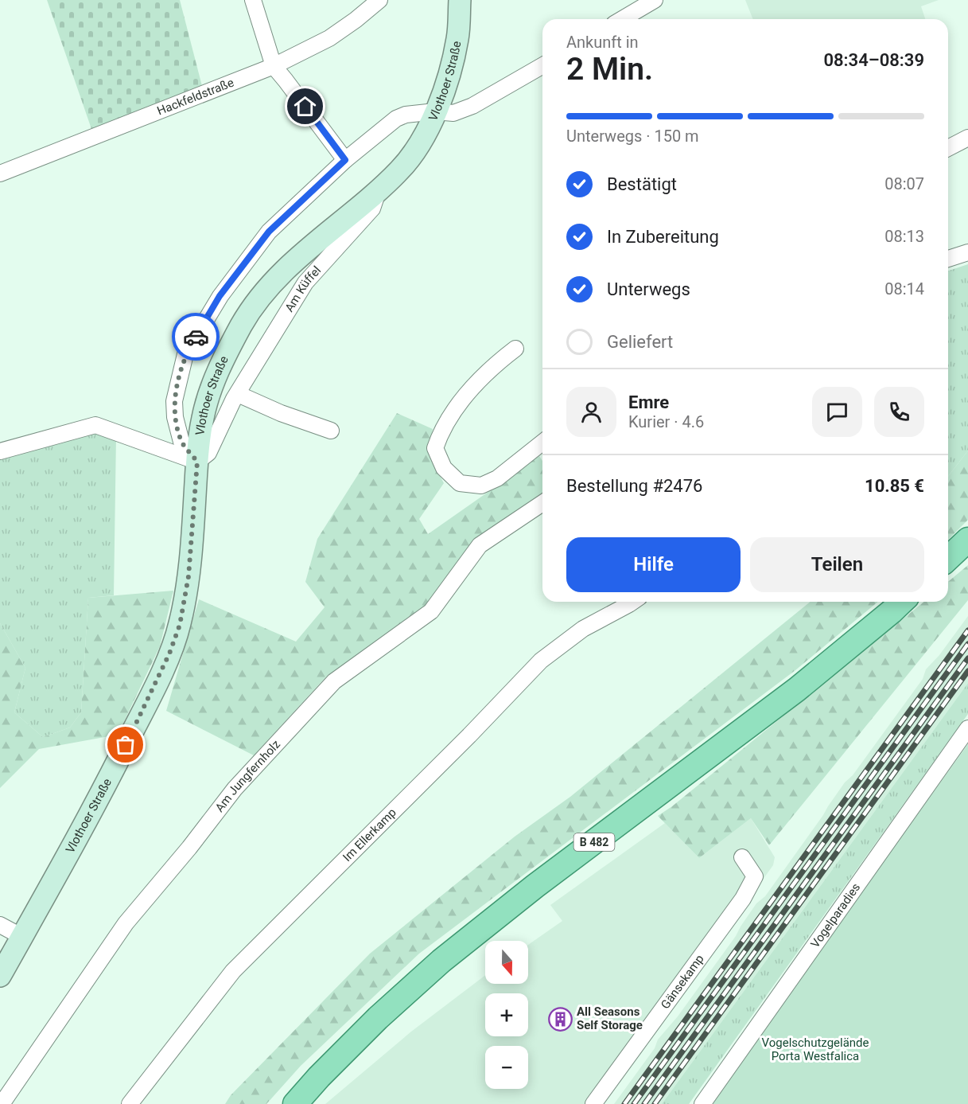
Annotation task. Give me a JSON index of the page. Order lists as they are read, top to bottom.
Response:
{
  "streets": {
    "main road": ["B 482"],
    "street": [
      "Vlothoer Straße",
      "Hackfeldstraße",
      "Am Küffel",
      "Am Jungfernholz",
      "Im Ellerkamp",
      "Vogelparadies",
      "Gänsekamp"
    ]
  },
  "crossings": [
    ["Vlothoer Straße", "Am Küffel"]
  ],
  "parks": ["Vogelschutzgelände Porta Westfalica"],
  "places": {
    "building": ["All Seasons Self Storage"]
  },
  "north": "bottom",
  "page": {
    "heading": ["2 Min.", "Ankunft in", "08:34–08:39"],
    "panel": [
      "Emre",
      "Kurier · 4.6",
      "Bestellung #2476",
      "10.85 €"
    ],
    "bar": "Unterwegs · 150 m",
    "list": [
      ["Bestätigt", "08:07"],
      ["In Zubereitung", "08:13"],
      ["Unterwegs", "08:14"],
      "Geliefert"
    ],
    "buttons": ["Hilfe", "Teilen"],
    "map_buttons": ["+", "−"]
  }
}
